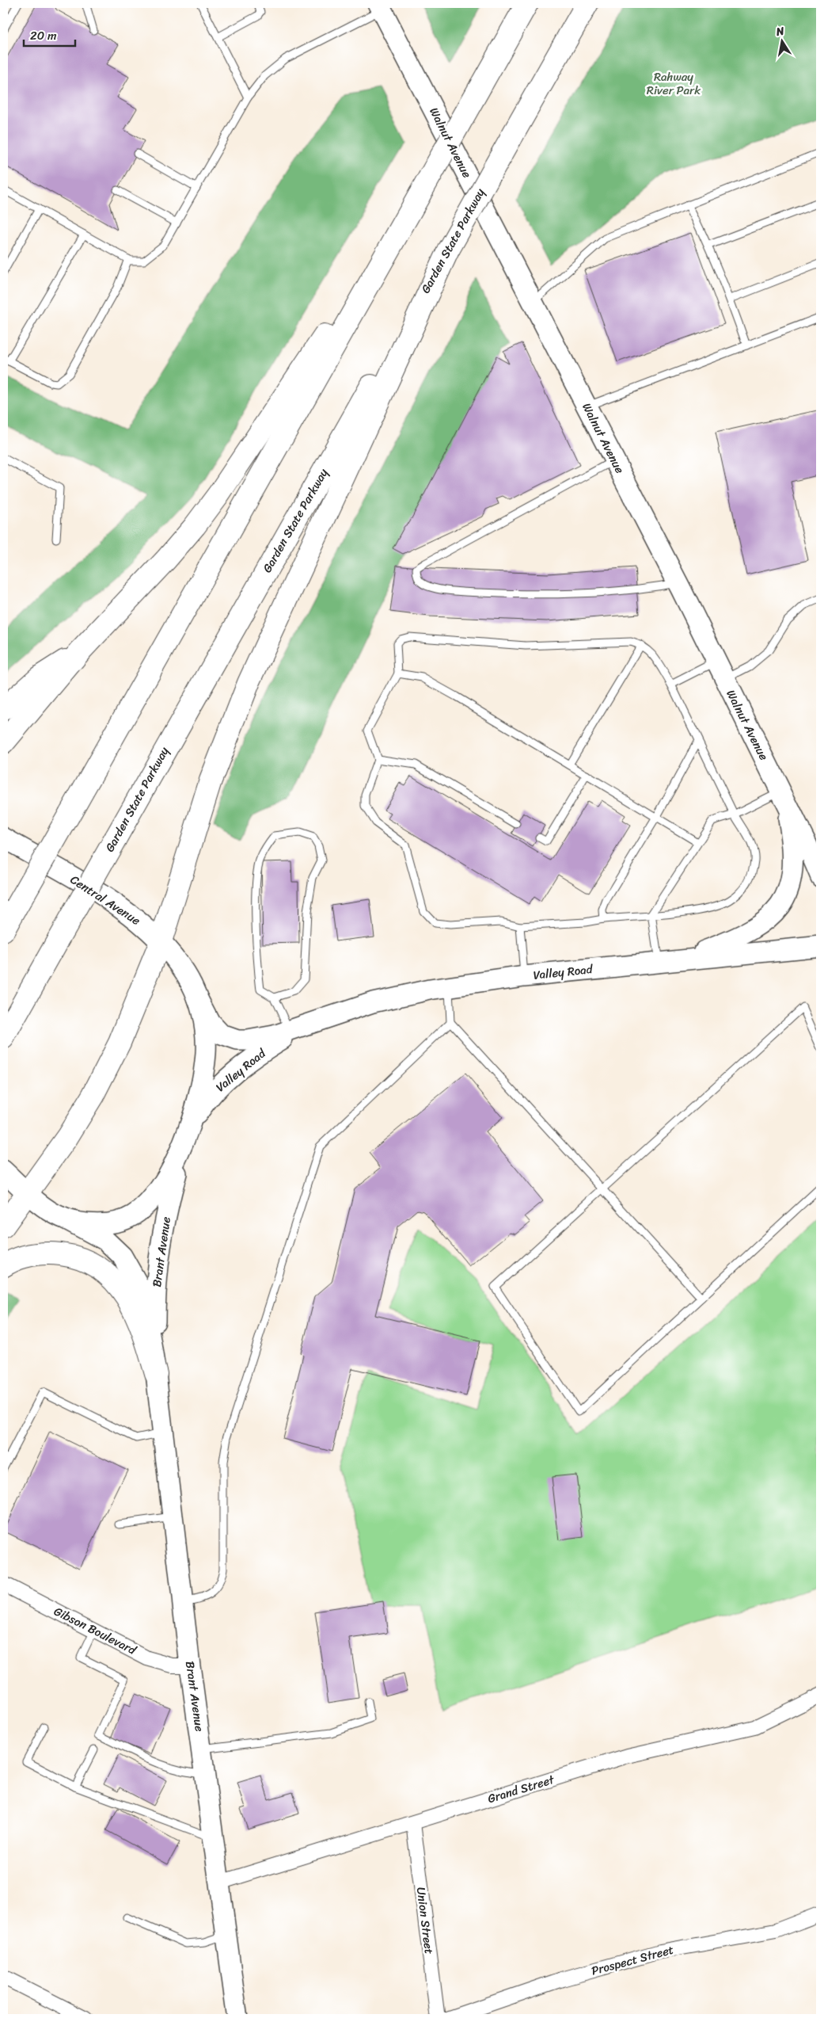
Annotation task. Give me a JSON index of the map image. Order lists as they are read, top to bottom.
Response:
{
  "streets": {
    "highway": ["Garden State Parkway"],
    "street": [
      "Walnut Avenue",
      "Central Avenue",
      "Valley Road",
      "Brant Avenue",
      "Gibson Boulevard",
      "Grand Street",
      "Union Street",
      "Prospect Street"
    ]
  },
  "crossings": [
    ["Central Avenue", "Valley Road"],
    ["Central Avenue", "Brant Avenue"],
    ["Valley Road", "Brant Avenue"],
    ["Brant Avenue", "Gibson Boulevard"],
    ["Brant Avenue", "Grand Street"],
    ["Grand Street", "Union Street"]
  ],
  "parks": ["Rahway River Park"],
  "scale_bar": "20 m",
  "north": "top"
}
